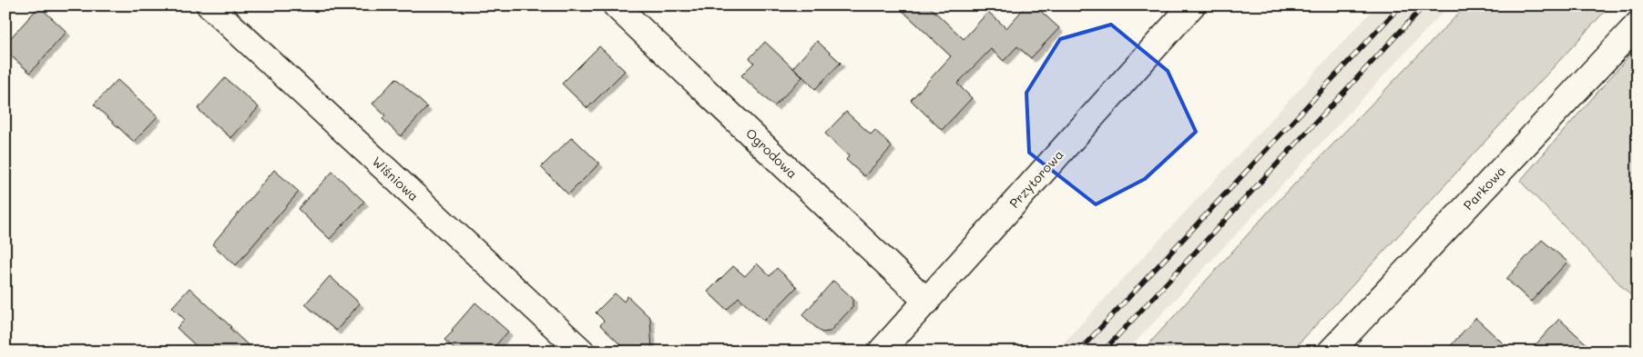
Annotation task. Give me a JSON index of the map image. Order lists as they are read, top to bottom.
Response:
{
  "streets": {
    "street": [
      "Ogrodowa",
      "Wiśniowa",
      "Przytorowa",
      "Parkowa"
    ]
  },
  "crossings": [
    ["Ogrodowa", "Przytorowa"]
  ]
}
